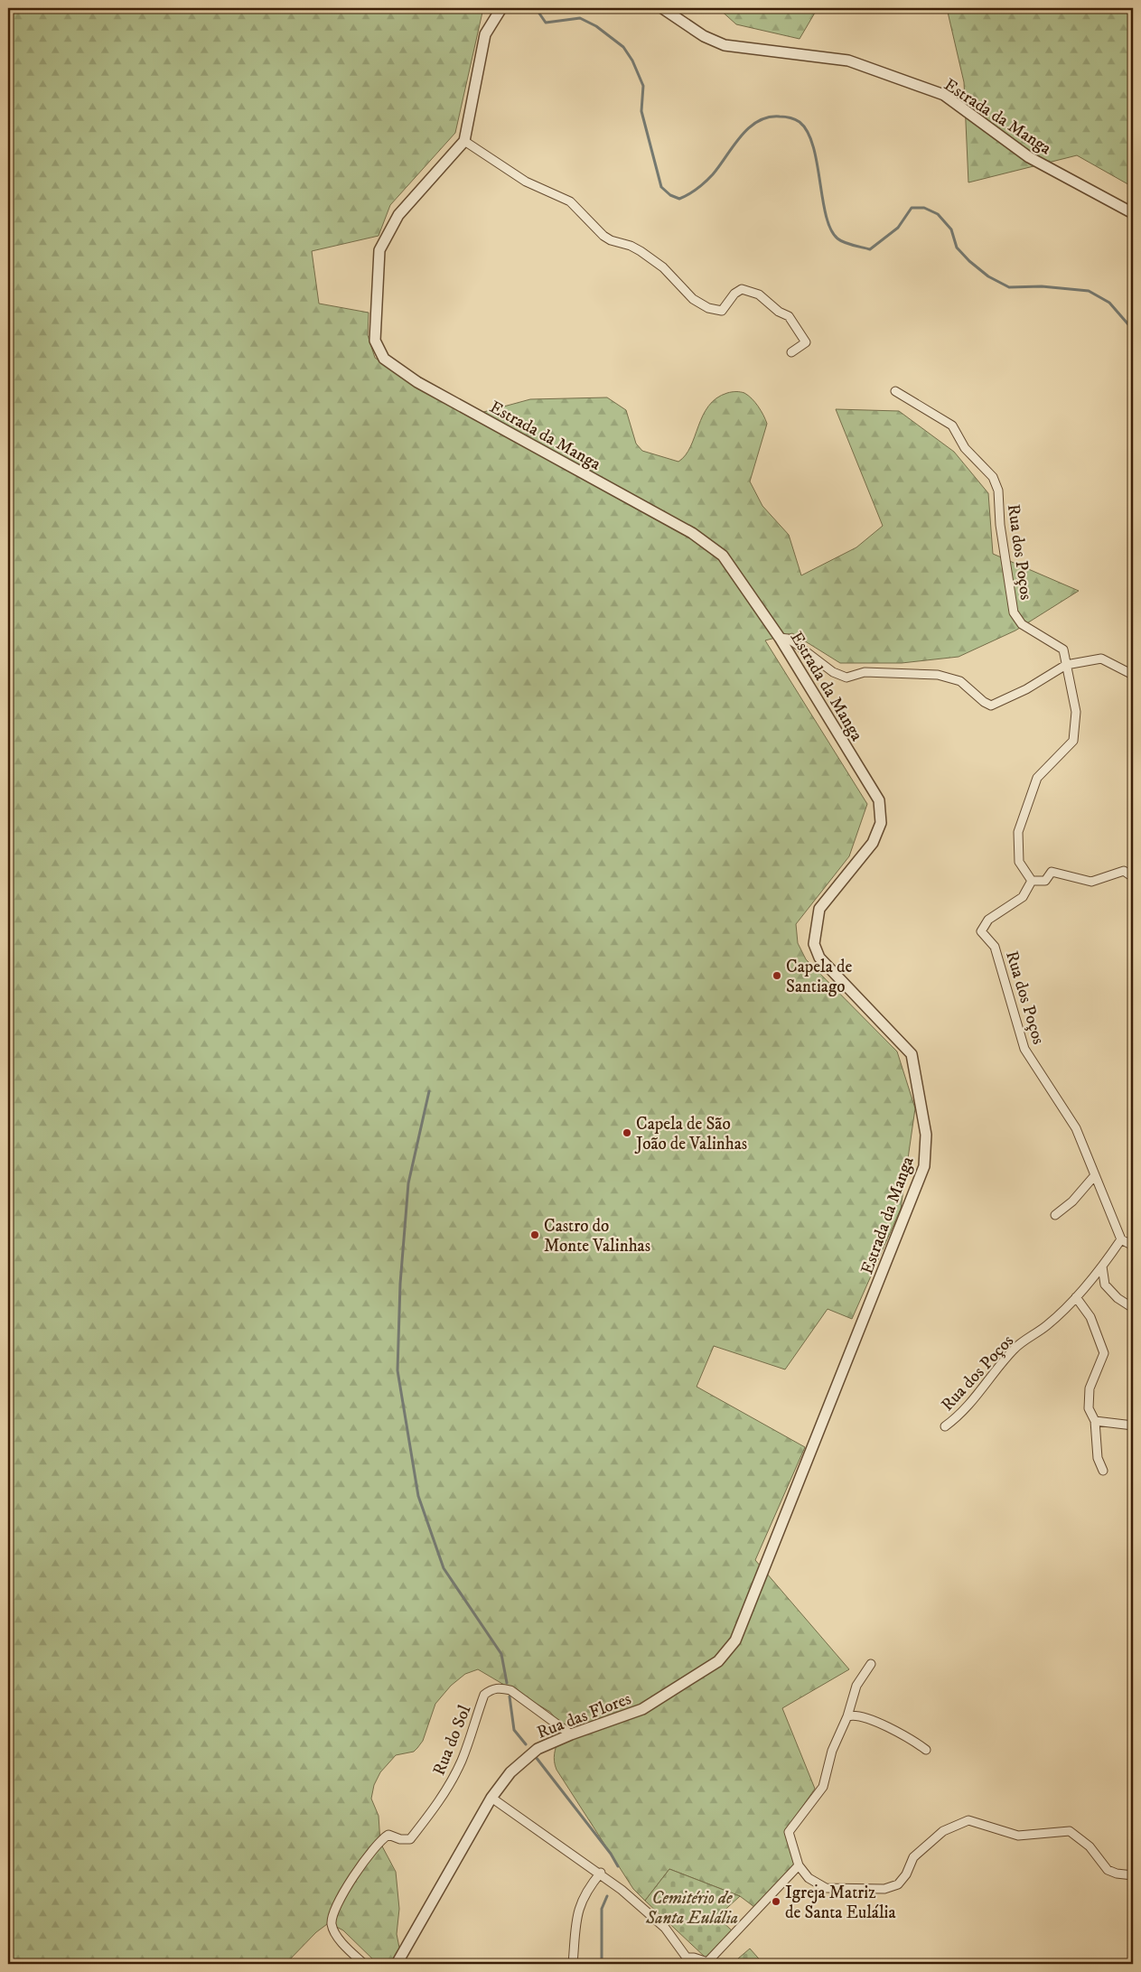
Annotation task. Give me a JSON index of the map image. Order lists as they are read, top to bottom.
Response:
{
  "streets": {
    "street": [
      "Estrada da Manga",
      "Rua dos Poços",
      "Rua das Flores",
      "Rua do Sol"
    ]
  },
  "crossings": [
    ["Estrada da Manga", "Rua das Flores"],
    ["Rua das Flores", "Rua do Sol"]
  ],
  "parks": ["Cemitério de Santa Eulália"],
  "places": [
    "Capela de Santiago",
    "Capela de São João de Valinhas",
    "Castro do Monte Valinhas",
    "Igreja Matriz de Santa Eulália"
  ]
}
